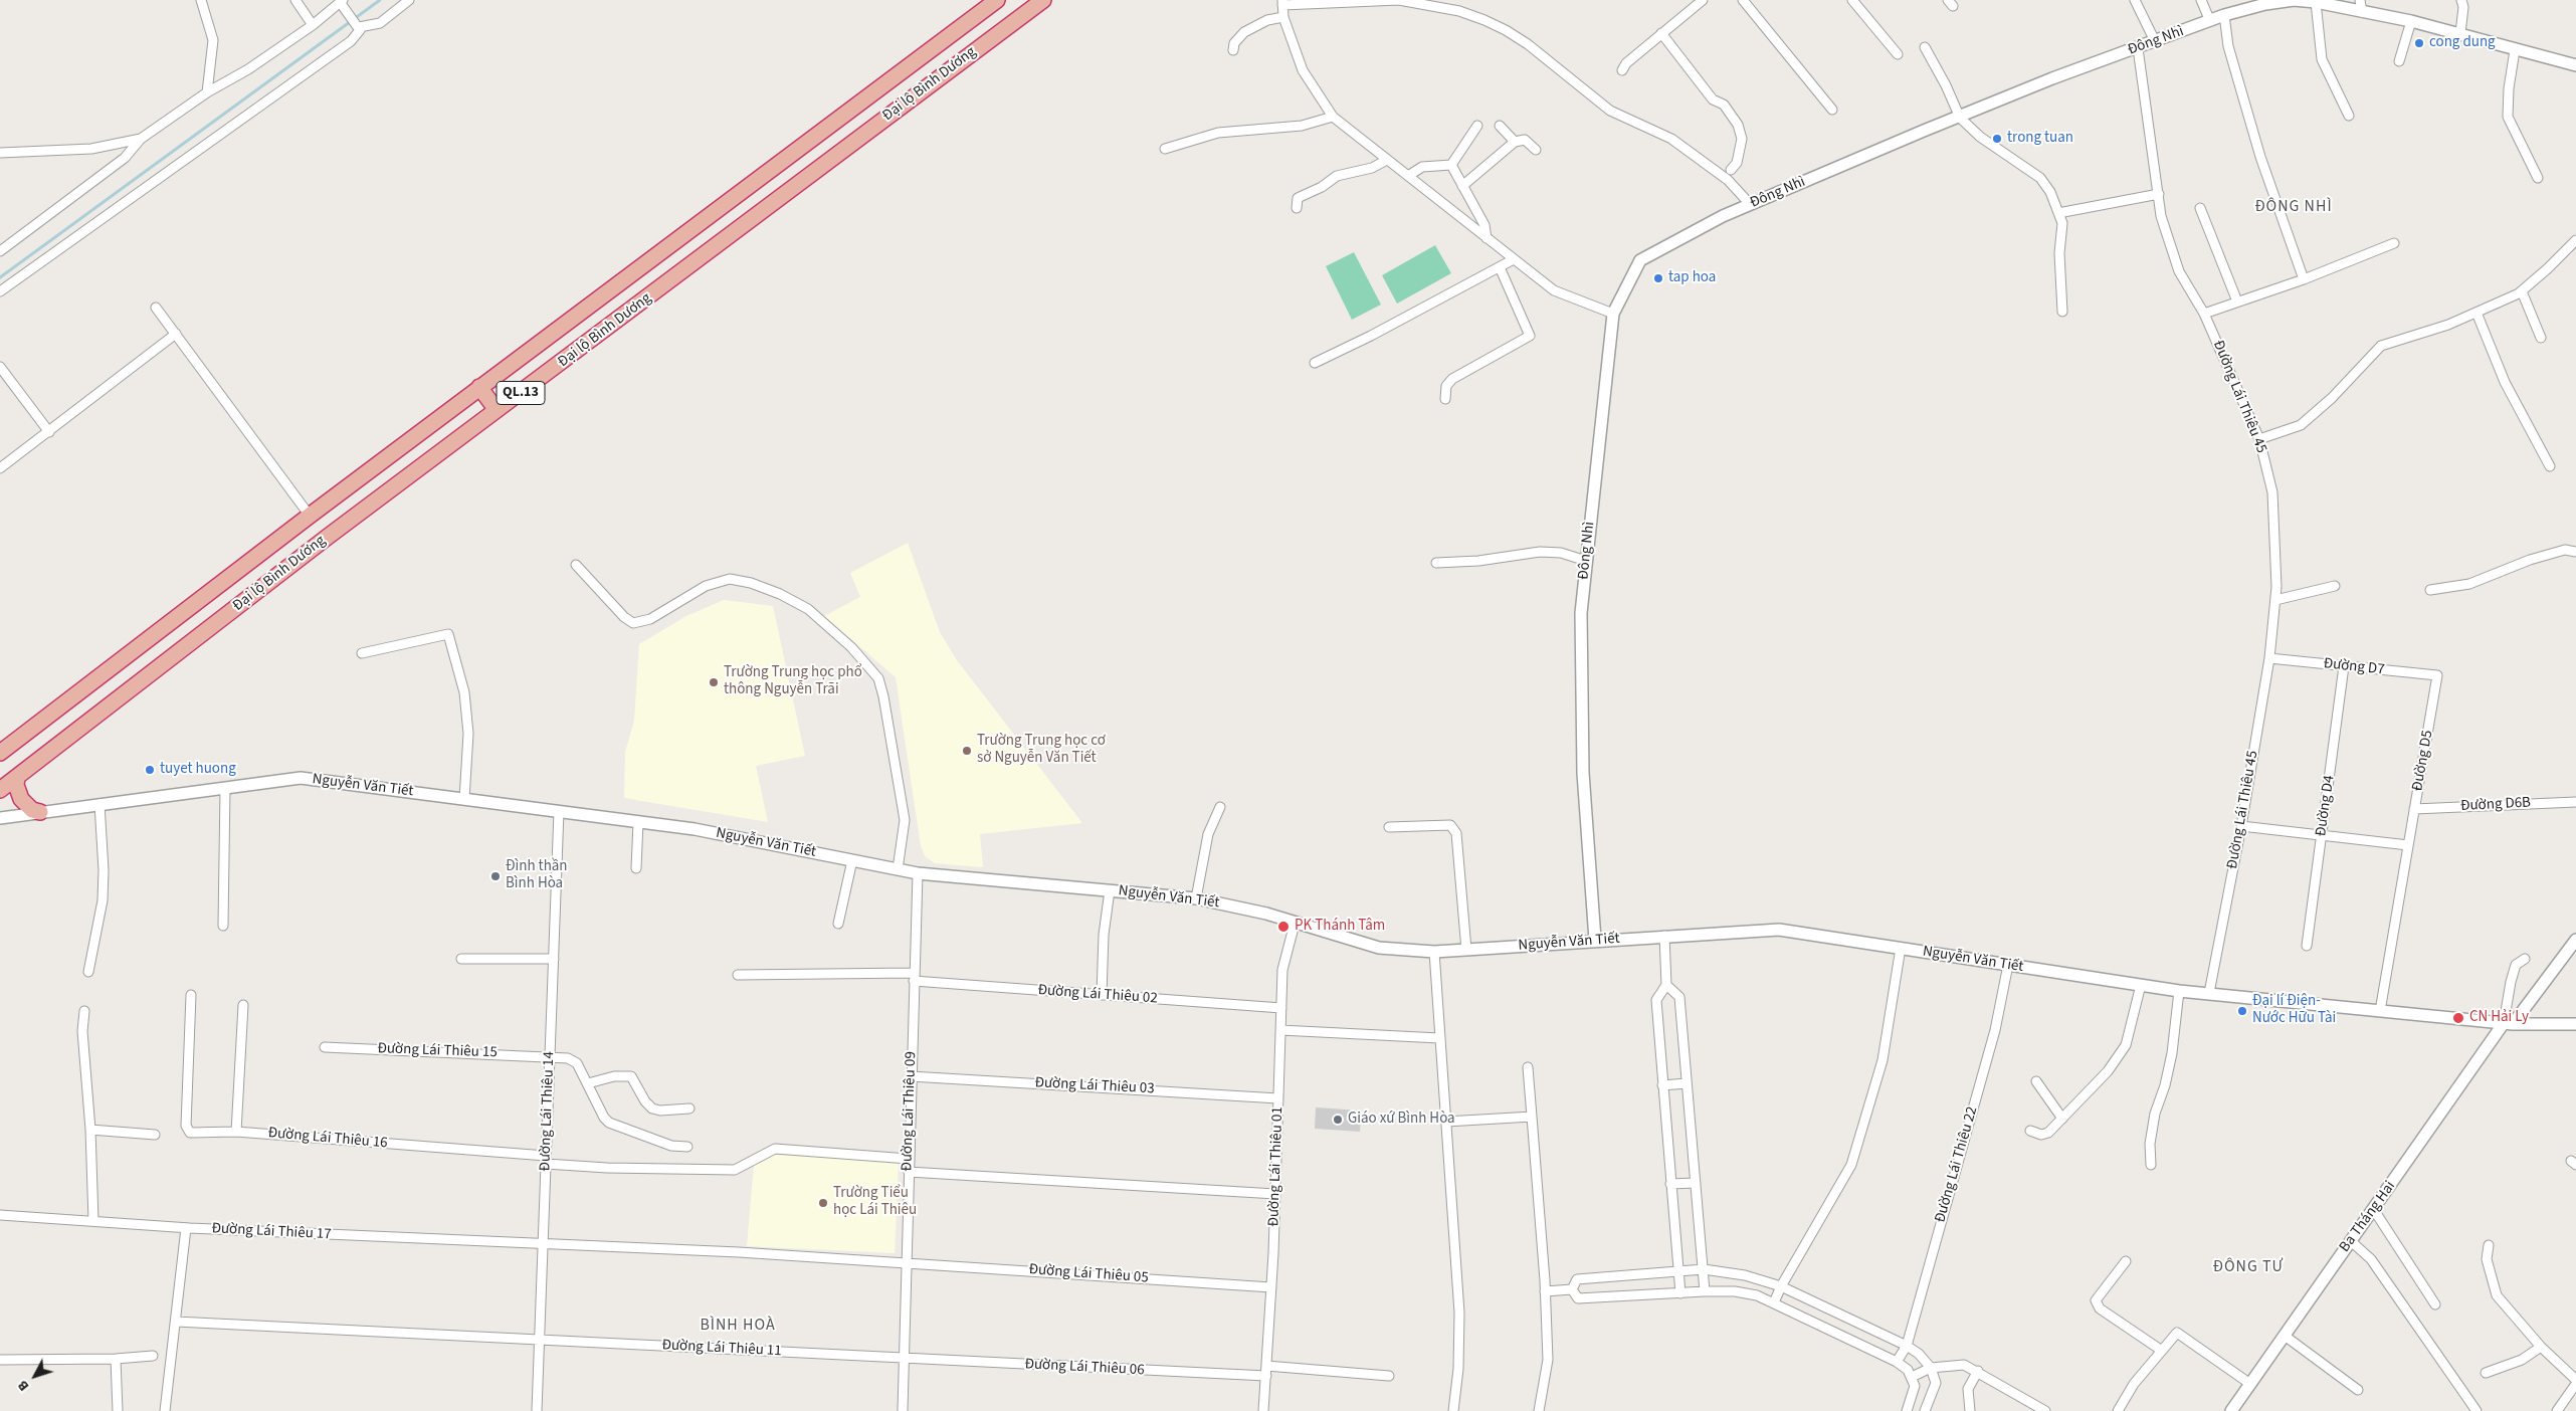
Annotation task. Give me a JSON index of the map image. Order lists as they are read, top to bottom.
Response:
{
  "streets": {
    "highway": ["Đại lộ Bình Dương", "QL.13"],
    "street": [
      "Đông Nhì",
      "Đường Lái Thiêu 45",
      "Đường D7",
      "Đường D5",
      "Nguyễn Văn Tiết",
      "Đường D6B",
      "Đường D4",
      "Đường Lái Thiêu 02",
      "Đường Lái Thiêu 15",
      "Đường Lái Thiêu 03",
      "Đường Lái Thiêu 14",
      "Đường Lái Thiêu 09",
      "Đường Lái Thiêu 16",
      "Đường Lái Thiêu 22",
      "Đường Lái Thiêu 01",
      "Ba Tháng Hai",
      "Đường Lái Thiêu 17",
      "Đường Lái Thiêu 05",
      "Đường Lái Thiêu 11",
      "Đường Lái Thiêu 06"
    ]
  },
  "crossings": [
    ["Đông Nhì", "Đường Lái Thiêu 45"],
    ["Đông Nhì", "Nguyễn Văn Tiết"],
    ["Đường Lái Thiêu 45", "Đường D7"],
    ["Đường Lái Thiêu 45", "Nguyễn Văn Tiết"],
    ["Đường D7", "Đường D5"],
    ["Đường D7", "Đường D4"],
    ["Đường D5", "Nguyễn Văn Tiết"],
    ["Đường D5", "Đường D6B"],
    ["Nguyễn Văn Tiết", "Đường Lái Thiêu 14"],
    ["Nguyễn Văn Tiết", "Đường Lái Thiêu 09"],
    ["Nguyễn Văn Tiết", "Đường Lái Thiêu 22"],
    ["Nguyễn Văn Tiết", "Đường Lái Thiêu 01"],
    ["Nguyễn Văn Tiết", "Ba Tháng Hai"],
    ["Đường Lái Thiêu 02", "Đường Lái Thiêu 09"],
    ["Đường Lái Thiêu 02", "Đường Lái Thiêu 01"],
    ["Đường Lái Thiêu 15", "Đường Lái Thiêu 14"],
    ["Đường Lái Thiêu 03", "Đường Lái Thiêu 09"],
    ["Đường Lái Thiêu 03", "Đường Lái Thiêu 01"],
    ["Đường Lái Thiêu 14", "Đường Lái Thiêu 16"],
    ["Đường Lái Thiêu 14", "Đường Lái Thiêu 17"],
    ["Đường Lái Thiêu 14", "Đường Lái Thiêu 11"],
    ["Đường Lái Thiêu 09", "Đường Lái Thiêu 16"],
    ["Đường Lái Thiêu 09", "Đường Lái Thiêu 17"],
    ["Đường Lái Thiêu 09", "Đường Lái Thiêu 05"],
    ["Đường Lái Thiêu 09", "Đường Lái Thiêu 11"],
    ["Đường Lái Thiêu 09", "Đường Lái Thiêu 06"],
    ["Đường Lái Thiêu 01", "Đường Lái Thiêu 05"],
    ["Đường Lái Thiêu 01", "Đường Lái Thiêu 06"],
    ["Đường Lái Thiêu 17", "Đường Lái Thiêu 05"],
    ["Đường Lái Thiêu 11", "Đường Lái Thiêu 06"]
  ],
  "districts": ["ĐÔNG NHÌ", "ĐÔNG TƯ", "BÌNH HOÀ"],
  "places": [
    "cong dung",
    "trong tuan",
    "tap hoa",
    "Trường Trung học phổ thông Nguyễn Trãi",
    "Trường Trung học cơ sở Nguyễn Văn Tiết",
    "tuyet huong",
    "Đình thần Bình Hòa",
    "PK Thánh Tâm",
    "Đại lí Điện- Nước Hữu Tài",
    "CN Hải Ly",
    "Giáo xứ Bình Hòa",
    "Trường Tiểu học Lái Thiêu"
  ],
  "north": "bottom left"
}
